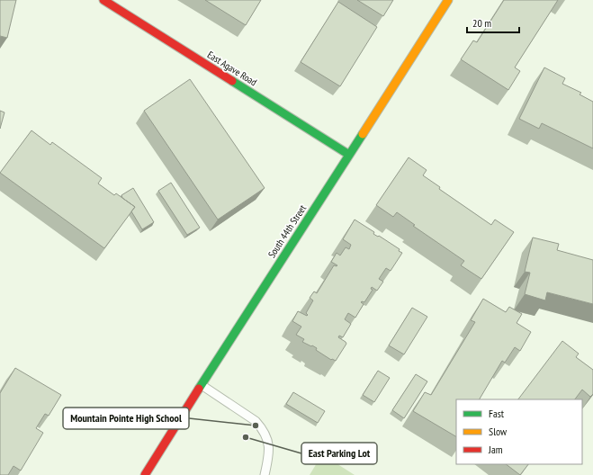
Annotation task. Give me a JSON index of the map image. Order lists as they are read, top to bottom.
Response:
{
  "streets": {
    "street": ["East Agave Road", "South 44th Street"]
  },
  "crossings": [
    ["East Agave Road", "South 44th Street"]
  ],
  "places": ["Mountain Pointe High School", "East Parking Lot"],
  "legend": ["Fast", "Slow", "Jam"],
  "scale_bar": "20 m"
}
